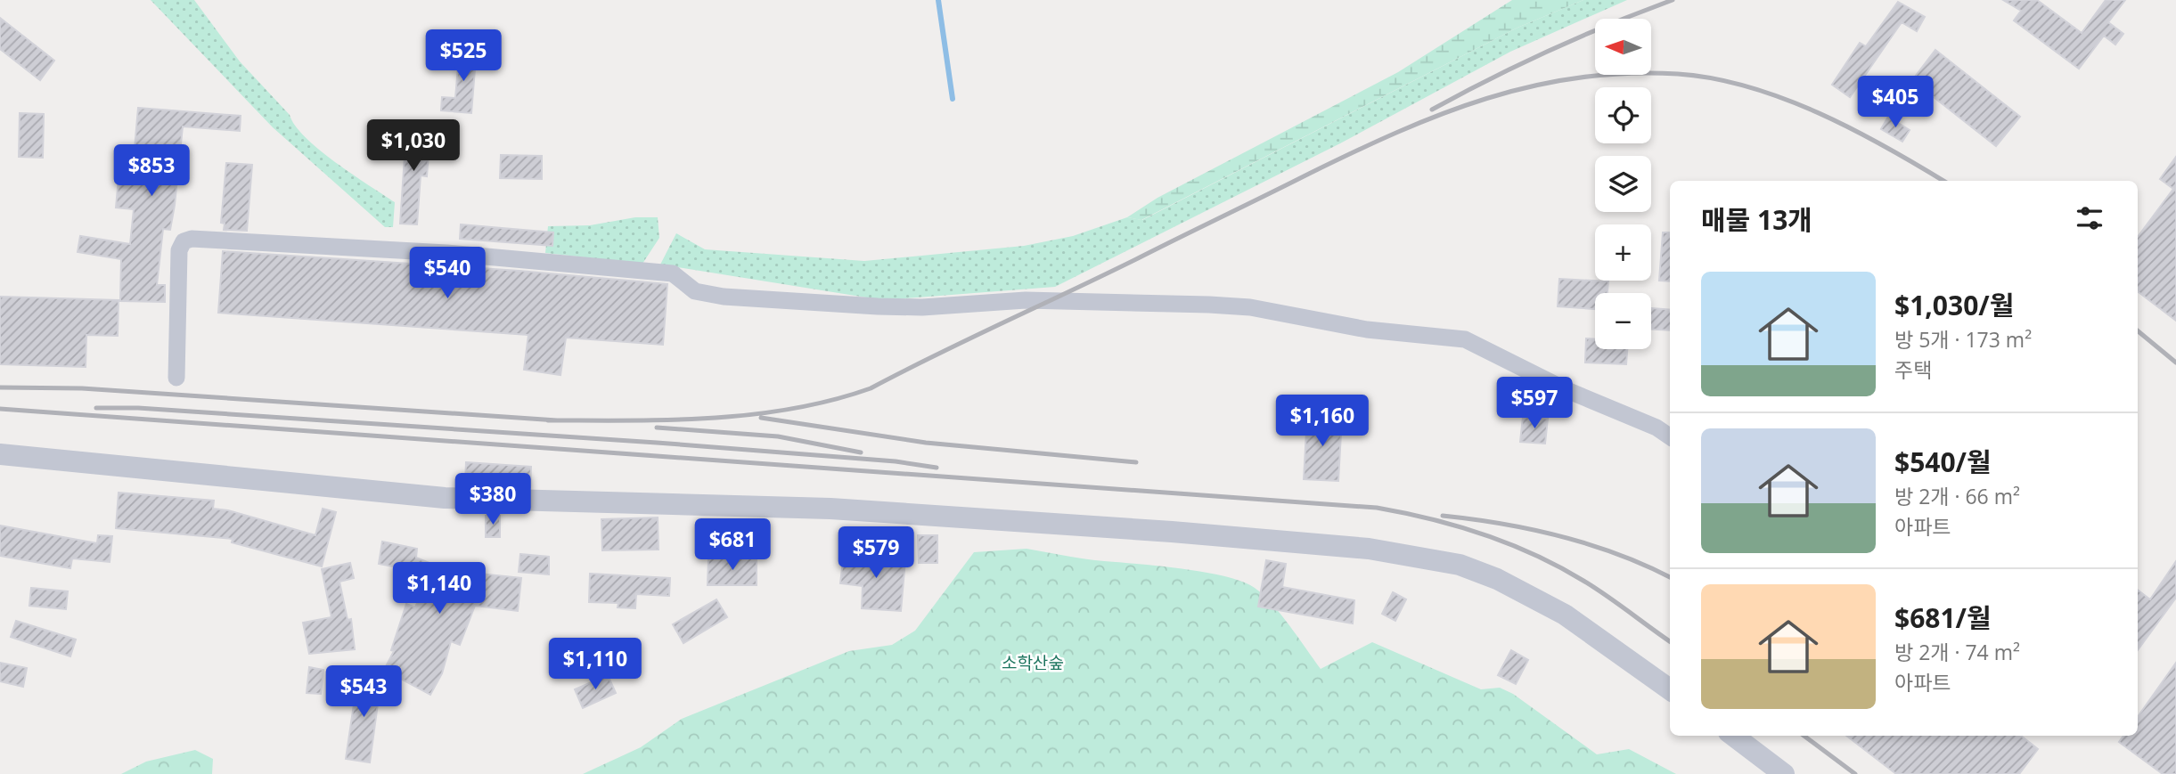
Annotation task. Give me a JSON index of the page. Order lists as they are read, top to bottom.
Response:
{
  "parks": ["소학산숲"],
  "north": "left",
  "page": {
    "map_buttons": ["+", "−"],
    "price": [
      "$525",
      "$405",
      "$1,030",
      "$853",
      "$540",
      "$597",
      "$1,160",
      "$380",
      "$681",
      "$579",
      "$1,140",
      "$1,110",
      "$543"
    ],
    "heading": "매물 13개",
    "list": [
      {
        "name": "$1,030/월",
        "note": "방 5개 · 173 m² · 주택"
      },
      {
        "name": "$540/월",
        "note": "방 2개 · 66 m² · 아파트"
      },
      {
        "name": "$681/월",
        "note": "방 2개 · 74 m² · 아파트"
      }
    ]
  }
}
